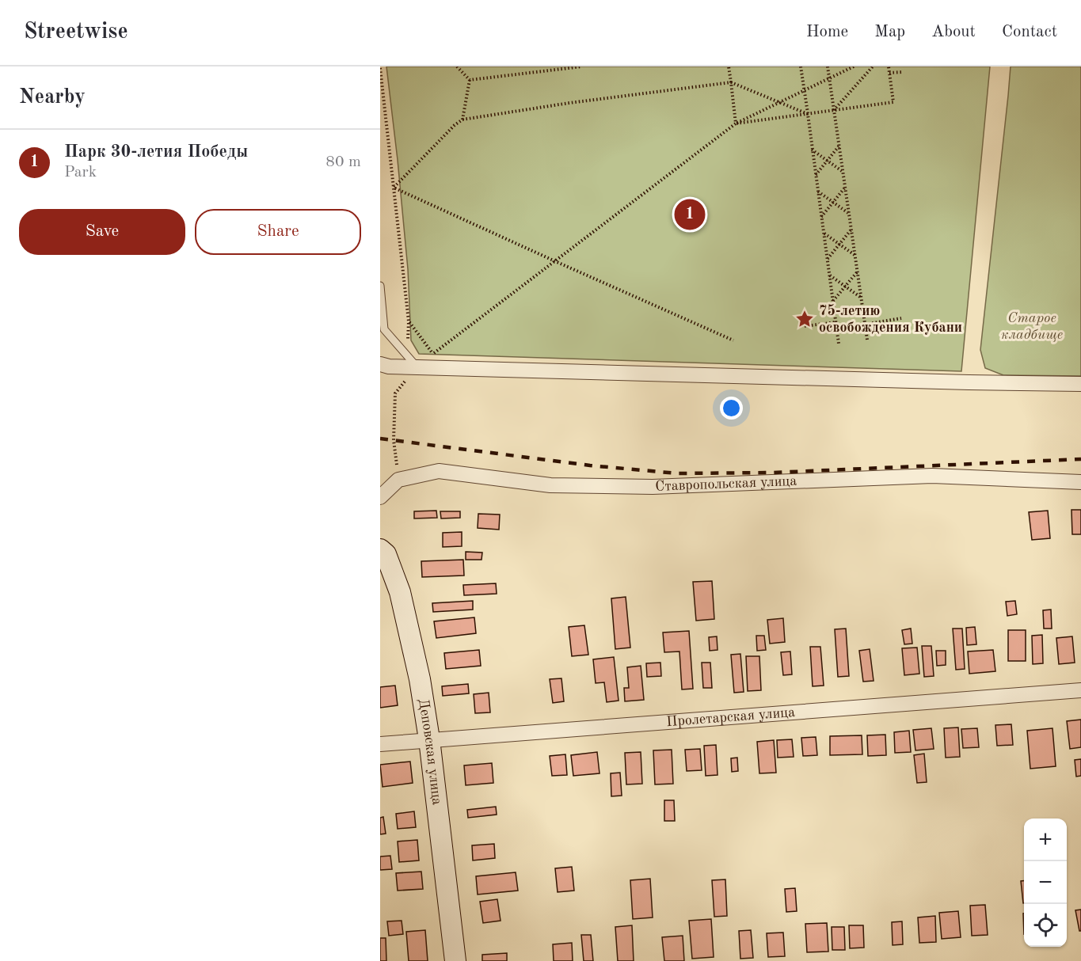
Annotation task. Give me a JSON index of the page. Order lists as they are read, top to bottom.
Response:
{
  "streets": {
    "main road": ["Деповская улица"],
    "street": ["Ставропольская улица", "Пролетарская улица"]
  },
  "crossings": [
    ["Пролетарская улица", "Деповская улица"]
  ],
  "parks": ["Старое кладбище"],
  "places": {
    "place": ["75-летию освобождения Кубани"]
  },
  "page": {
    "header": "Streetwise",
    "nav": [
      "Home",
      "Map",
      "About",
      "Contact"
    ],
    "heading": "Nearby",
    "list": [
      {
        "mark": "1",
        "name": "Парк 30-летия Победы",
        "note": "Park",
        "value": "80 m"
      }
    ],
    "buttons": ["Save", "Share"],
    "pins": "1",
    "map_buttons": ["+", "−"]
  }
}
